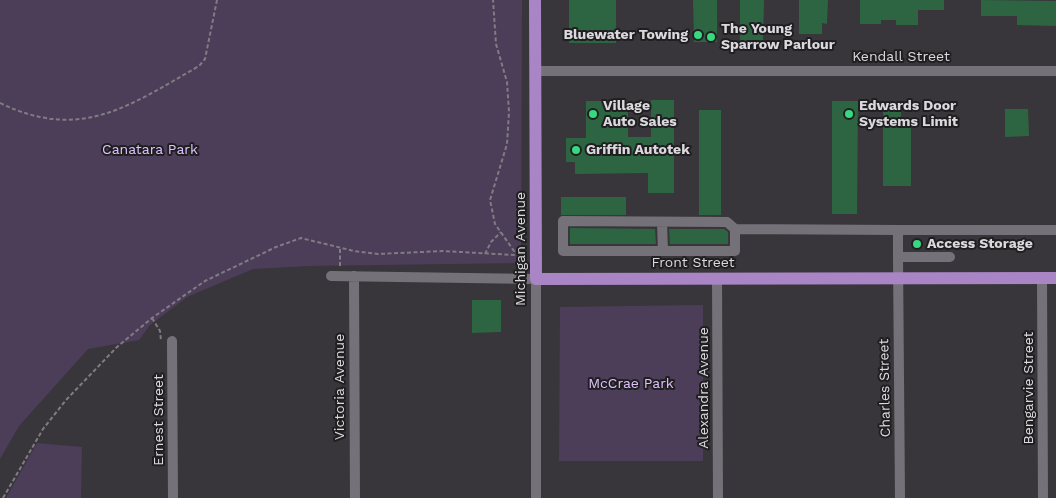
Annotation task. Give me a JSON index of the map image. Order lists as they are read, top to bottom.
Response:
{
  "streets": {
    "main road": ["Michigan Avenue", "Front Street"],
    "street": [
      "Kendall Street",
      "Victoria Avenue",
      "Alexandra Avenue",
      "Charles Street",
      "Bengarvie Street",
      "Ernest Street"
    ]
  },
  "crossings": [
    ["Kendall Street", "Michigan Avenue"],
    ["Michigan Avenue", "Front Street"],
    ["Front Street", "Victoria Avenue"],
    ["Front Street", "Alexandra Avenue"],
    ["Front Street", "Charles Street"],
    ["Front Street", "Bengarvie Street"]
  ],
  "parks": ["Canatara Park", "McCrae Park"],
  "places": [
    "Bluewater Towing",
    "The Young Sparrow Parlour",
    "Village Auto Sales",
    "Edwards Door Systems Limit",
    "Griffin Autotek",
    "Access Storage"
  ]
}
